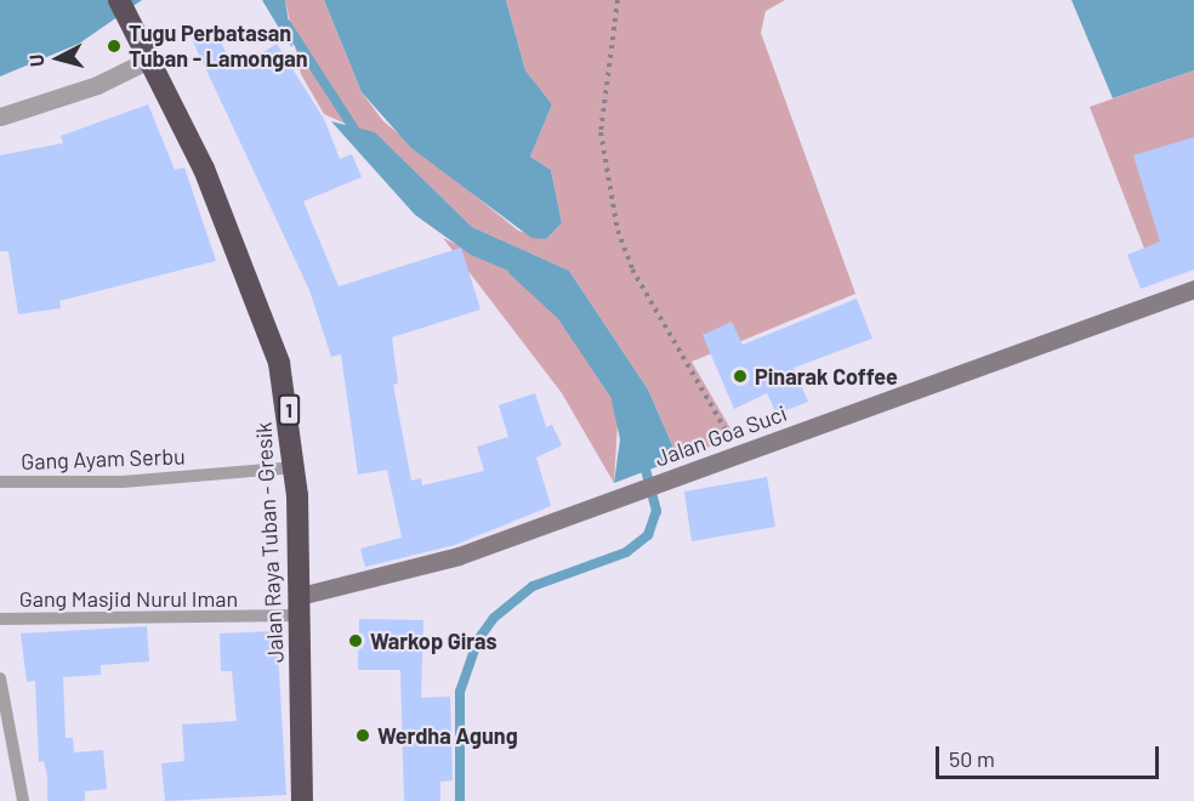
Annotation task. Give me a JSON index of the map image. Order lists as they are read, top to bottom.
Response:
{
  "streets": {
    "highway": ["1", "Jalan Raya Tuban - Gresik"],
    "street": ["Jalan Goa Suci"],
    "lane": ["Gang Ayam Serbu", "Gang Masjid Nurul Iman"]
  },
  "crossings": [
    ["1", "Jalan Raya Tuban - Gresik"],
    ["Jalan Goa Suci", "Jalan Raya Tuban - Gresik"],
    ["Jalan Goa Suci", "Gang Masjid Nurul Iman"],
    ["Gang Ayam Serbu", "Jalan Raya Tuban - Gresik"],
    ["Jalan Raya Tuban - Gresik", "Gang Masjid Nurul Iman"]
  ],
  "places": [
    "Tugu Perbatasan Tuban - Lamongan",
    "Pinarak Coffee",
    "Warkop Giras",
    "Werdha Agung"
  ],
  "scale_bar": "50 m",
  "north": "left"
}
